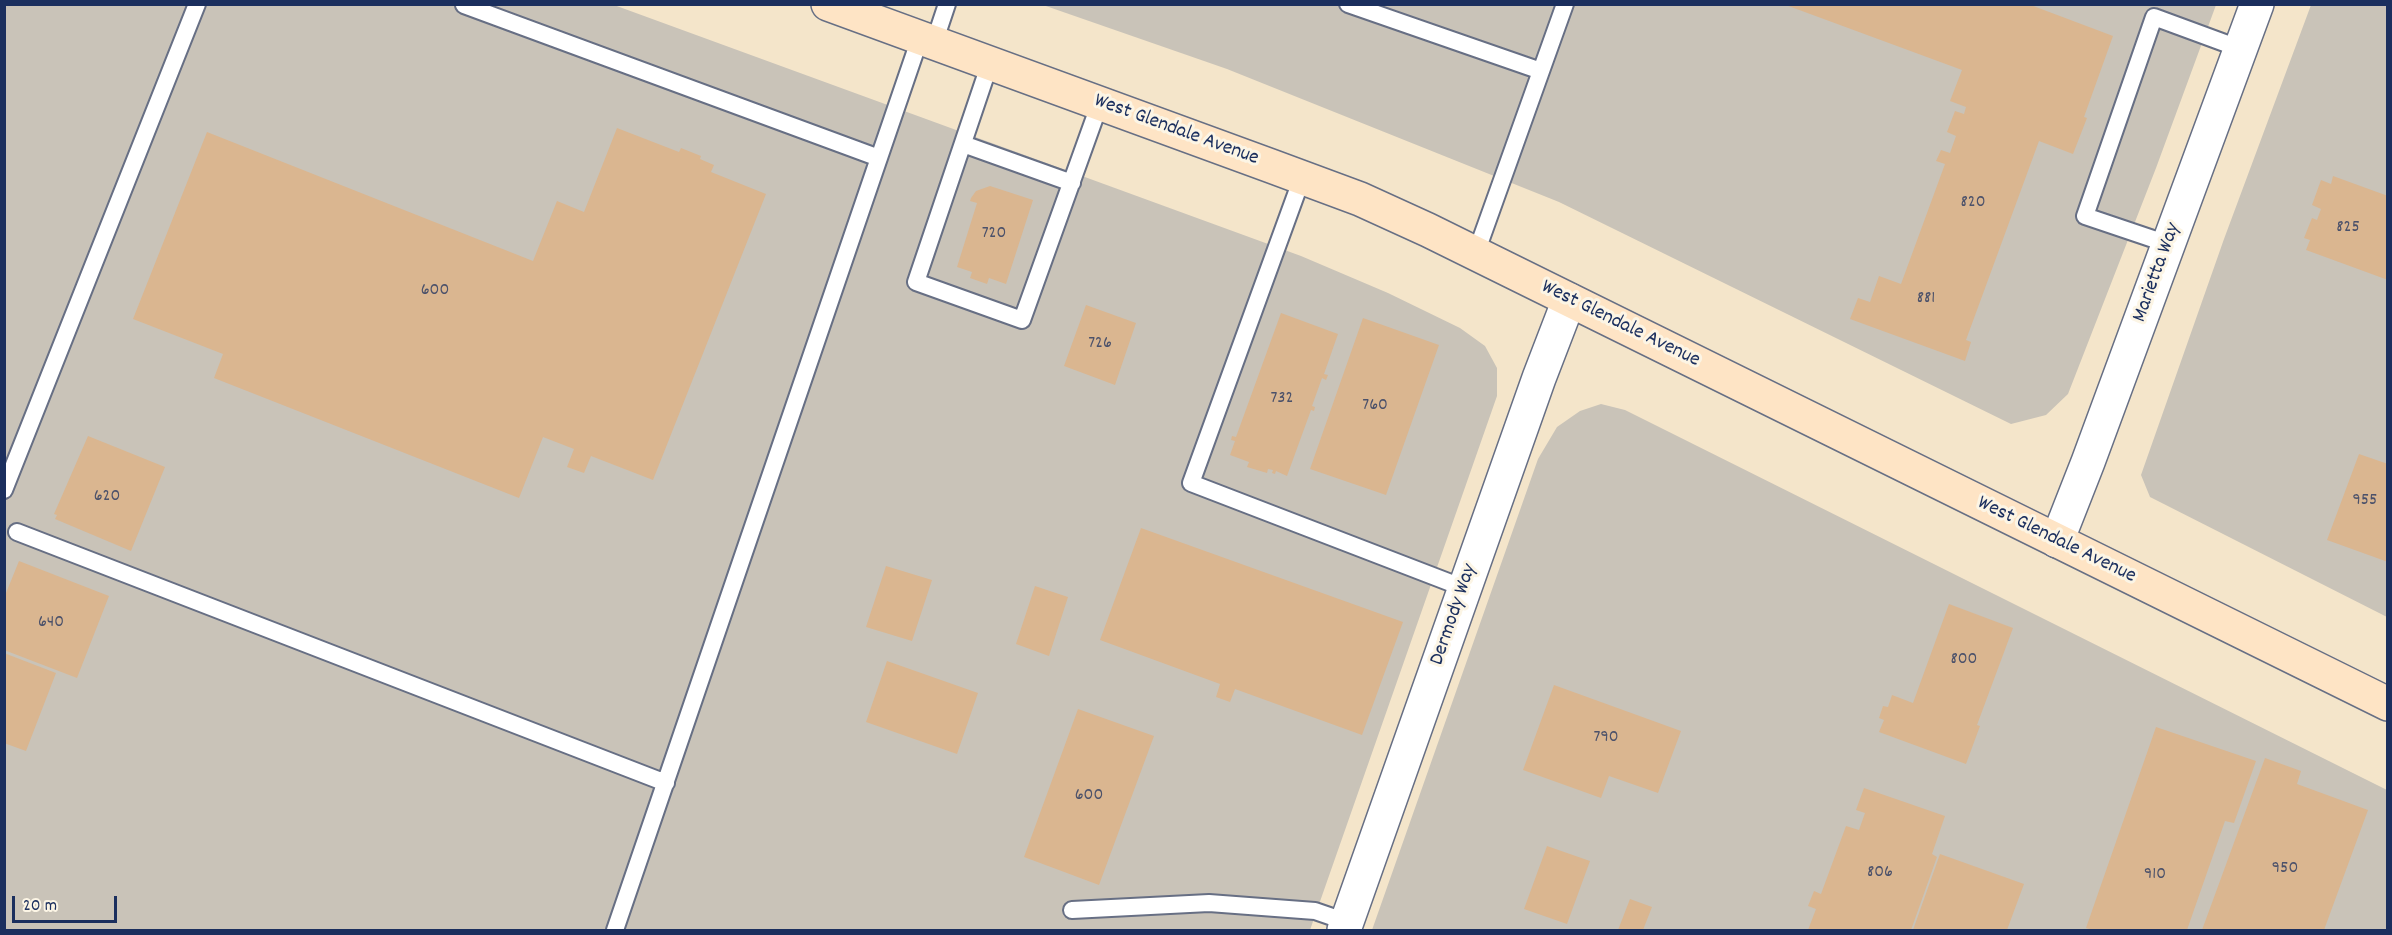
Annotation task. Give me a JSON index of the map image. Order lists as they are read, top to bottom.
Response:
{
  "streets": {
    "main road": ["West Glendale Avenue"],
    "street": ["Marietta Way", "Dermody Way"]
  },
  "crossings": [
    ["West Glendale Avenue", "Marietta Way"],
    ["West Glendale Avenue", "Dermody Way"]
  ],
  "house_numbers": [
    "820",
    "825",
    "720",
    "600",
    "881",
    "726",
    "732",
    "760",
    "620",
    "955",
    "640",
    "800",
    "790",
    "600",
    "950",
    "806",
    "910"
  ],
  "scale_bar": "20 m"
}
